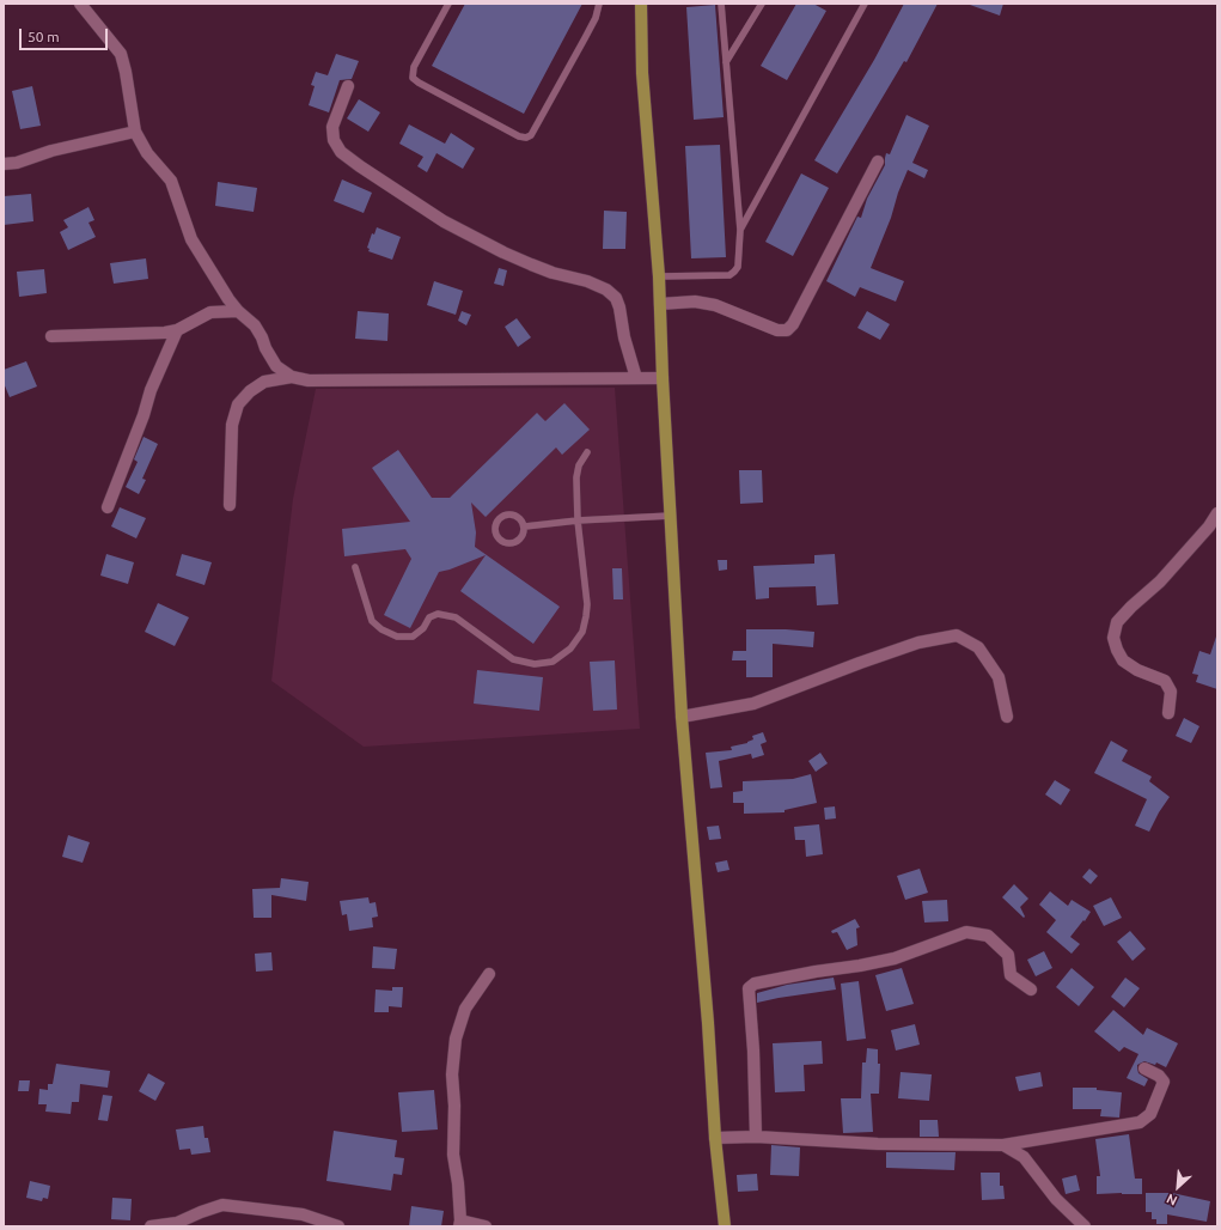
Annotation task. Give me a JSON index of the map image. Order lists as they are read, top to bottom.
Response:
{
  "scale_bar": "50 m",
  "north": "bottom left"
}
